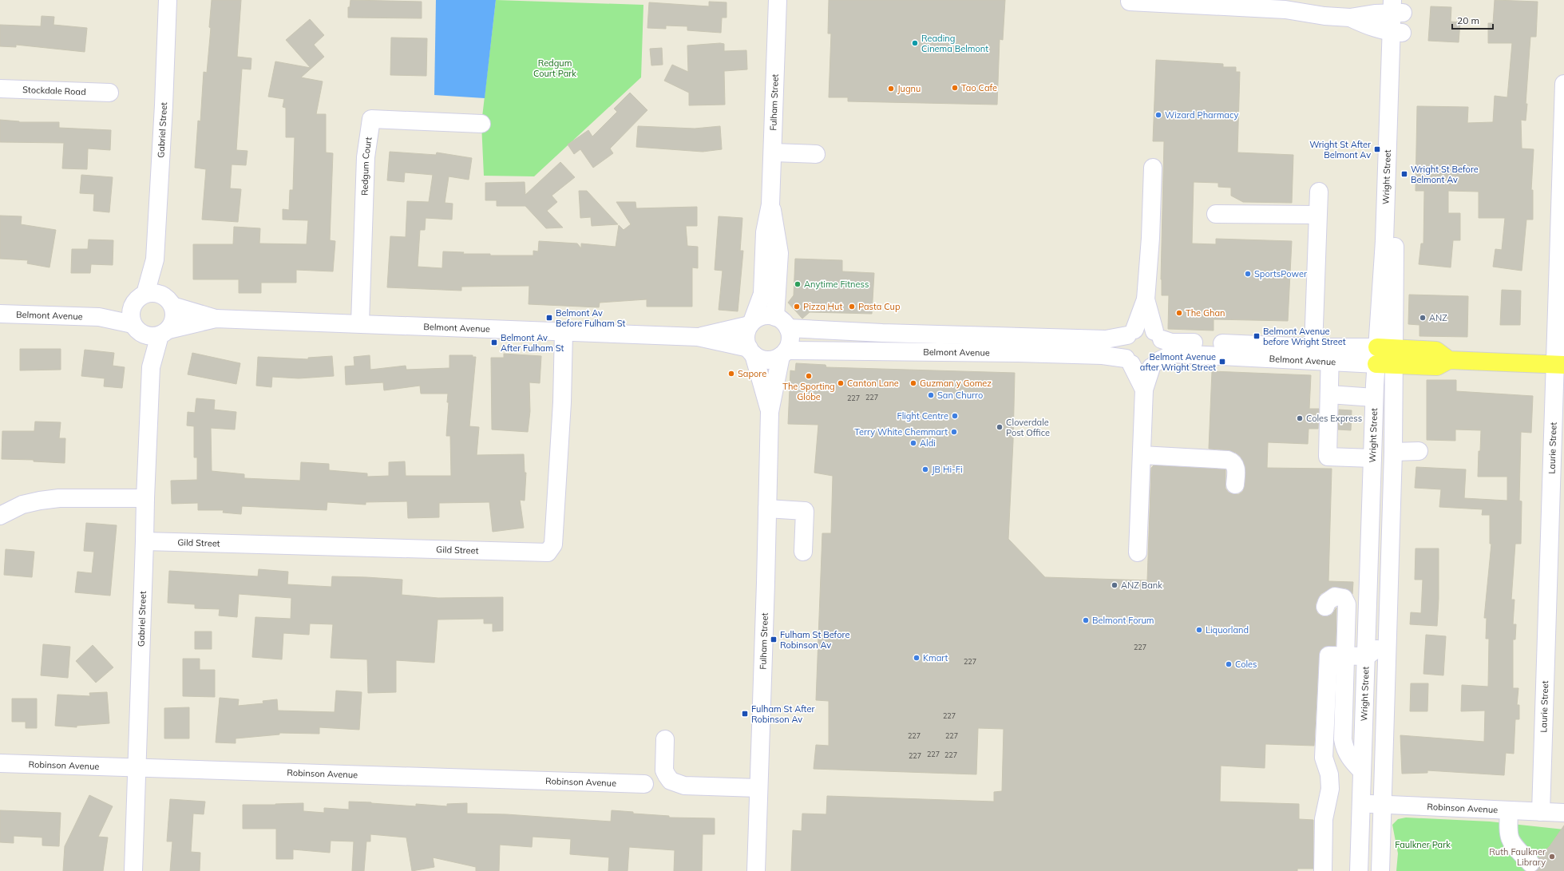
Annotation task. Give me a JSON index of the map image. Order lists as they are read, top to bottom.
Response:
{
  "streets": {
    "main road": ["Belmont Avenue"],
    "street": [
      "Stockdale Road",
      "Fulham Street",
      "Gabriel Street",
      "Redgum Court",
      "Wright Street",
      "Laurie Street",
      "Gild Street",
      "Robinson Avenue"
    ]
  },
  "crossings": [
    ["Fulham Street", "Belmont Avenue"],
    ["Gabriel Street", "Belmont Avenue"],
    ["Gabriel Street", "Gild Street"],
    ["Gabriel Street", "Robinson Avenue"],
    ["Redgum Court", "Belmont Avenue"],
    ["Wright Street", "Belmont Avenue"],
    ["Wright Street", "Robinson Avenue"],
    ["Belmont Avenue", "Laurie Street"],
    ["Belmont Avenue", "Gild Street"],
    ["Laurie Street", "Robinson Avenue"]
  ],
  "parks": ["Redgum Court Park", "Faulkner Park"],
  "places": {
    "other": [
      "Reading Cinema Belmont",
      "Tao Cafe",
      "Jugnu",
      "Wizard Pharmacy",
      "SportsPower",
      "Anytime Fitness",
      "Pizza Hut",
      "Pasta Cup",
      "The Ghan",
      "ANZ",
      "Sapore",
      "The Sporting Globe",
      "Canton Lane",
      "Guzman y Gomez",
      "San Churro",
      "Flight Centre",
      "Coles Express",
      "Cloverdale Post Office",
      "Terry White Chemmart",
      "Aldi",
      "JB Hi-Fi",
      "ANZ Bank",
      "Belmont Forum",
      "Liquorland",
      "Kmart",
      "Coles",
      "Ruth Faulkner Library"
    ],
    "transit": [
      "Wright St After Belmont Av",
      "Wright St Before Belmont Av",
      "Belmont Av Before Fulham St",
      "Belmont Avenue before Wright Street",
      "Belmont Av After Fulham St",
      "Belmont Avenue after Wright Street",
      "Fulham St Before Robinson Av",
      "Fulham St After Robinson Av"
    ]
  },
  "house_numbers": [
    "227",
    "227",
    "227",
    "227",
    "227",
    "227",
    "227",
    "227",
    "227",
    "227"
  ],
  "scale_bar": "20 m"
}
